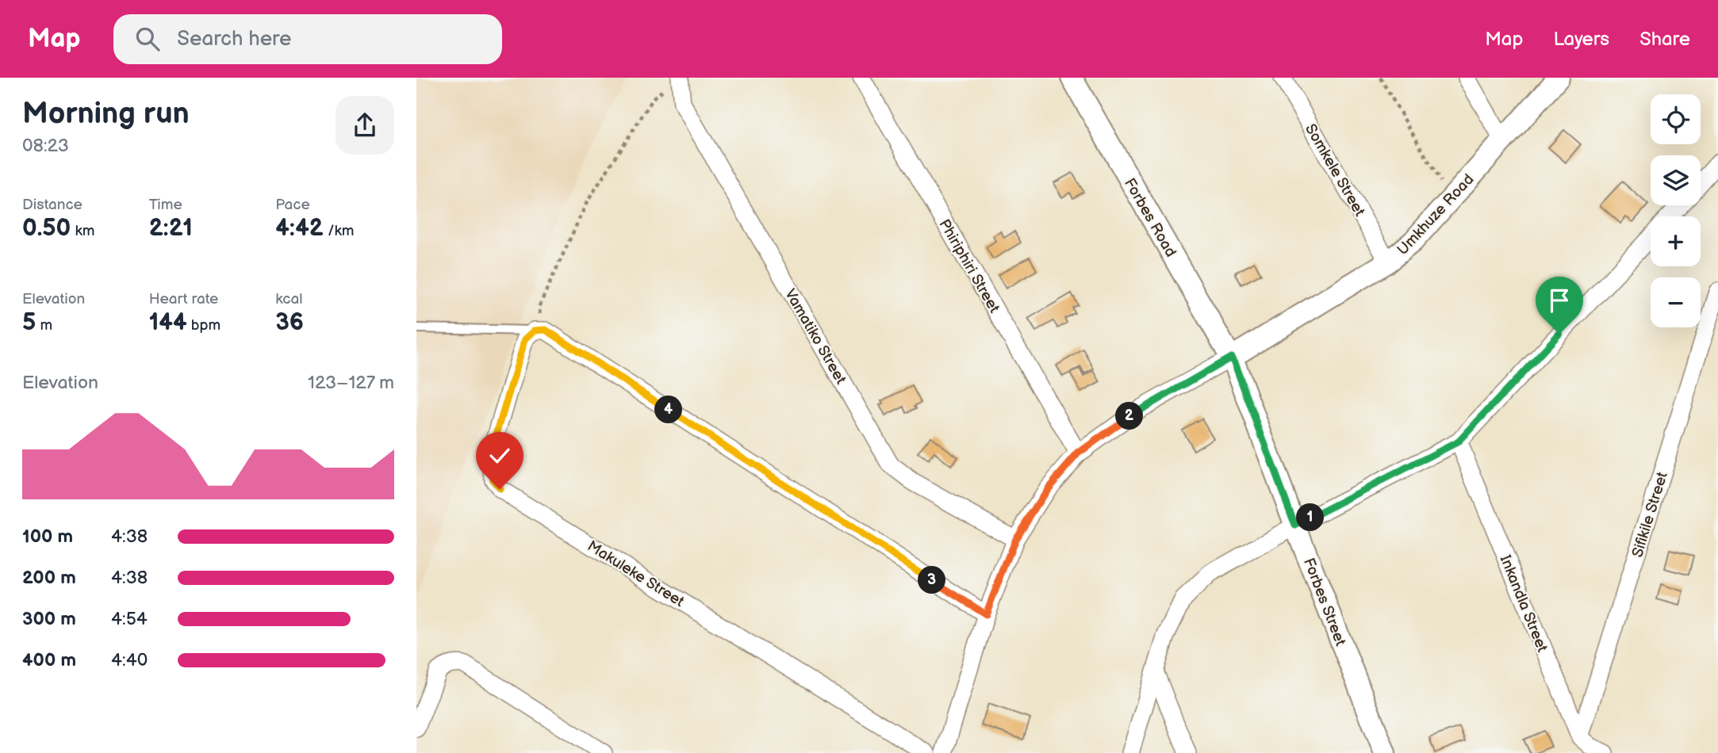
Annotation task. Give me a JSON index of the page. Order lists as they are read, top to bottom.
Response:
{
  "streets": {
    "street": [
      "Somkele Street",
      "Umkhuze Road",
      "Forbes Road",
      "Phiriphiri Street",
      "Vamatiko Street",
      "Sifikile Street",
      "Makuleke Street",
      "Forbes Street",
      "Inkandla Street"
    ]
  },
  "crossings": [
    ["Somkele Street", "Umkhuze Road"],
    ["Umkhuze Road", "Forbes Road"],
    ["Umkhuze Road", "Forbes Street"],
    ["Forbes Road", "Forbes Street"],
    ["Sifikile Street", "Inkandla Street"]
  ],
  "page": {
    "header": "Map",
    "search": "Search here",
    "nav": ["Map", "Layers", "Share"],
    "heading": ["Morning run", "08:23"],
    "map_buttons": ["+", "−"],
    "stats": [
      ["Distance", "0.50 km"],
      ["Time", "2:21"],
      ["Pace", "4:42 /km"],
      ["Elevation", "5 m"],
      ["Heart rate", "144 bpm"],
      ["kcal", "36"]
    ],
    "chart": ["Elevation", "123–127 m"],
    "pins": [
      "4",
      "2",
      "1",
      "3"
    ],
    "list": [
      {
        "name": "100 m",
        "note": "4:38"
      },
      {
        "name": "200 m",
        "note": "4:38"
      },
      {
        "name": "300 m",
        "note": "4:54"
      },
      {
        "name": "400 m",
        "note": "4:40"
      }
    ]
  }
}
